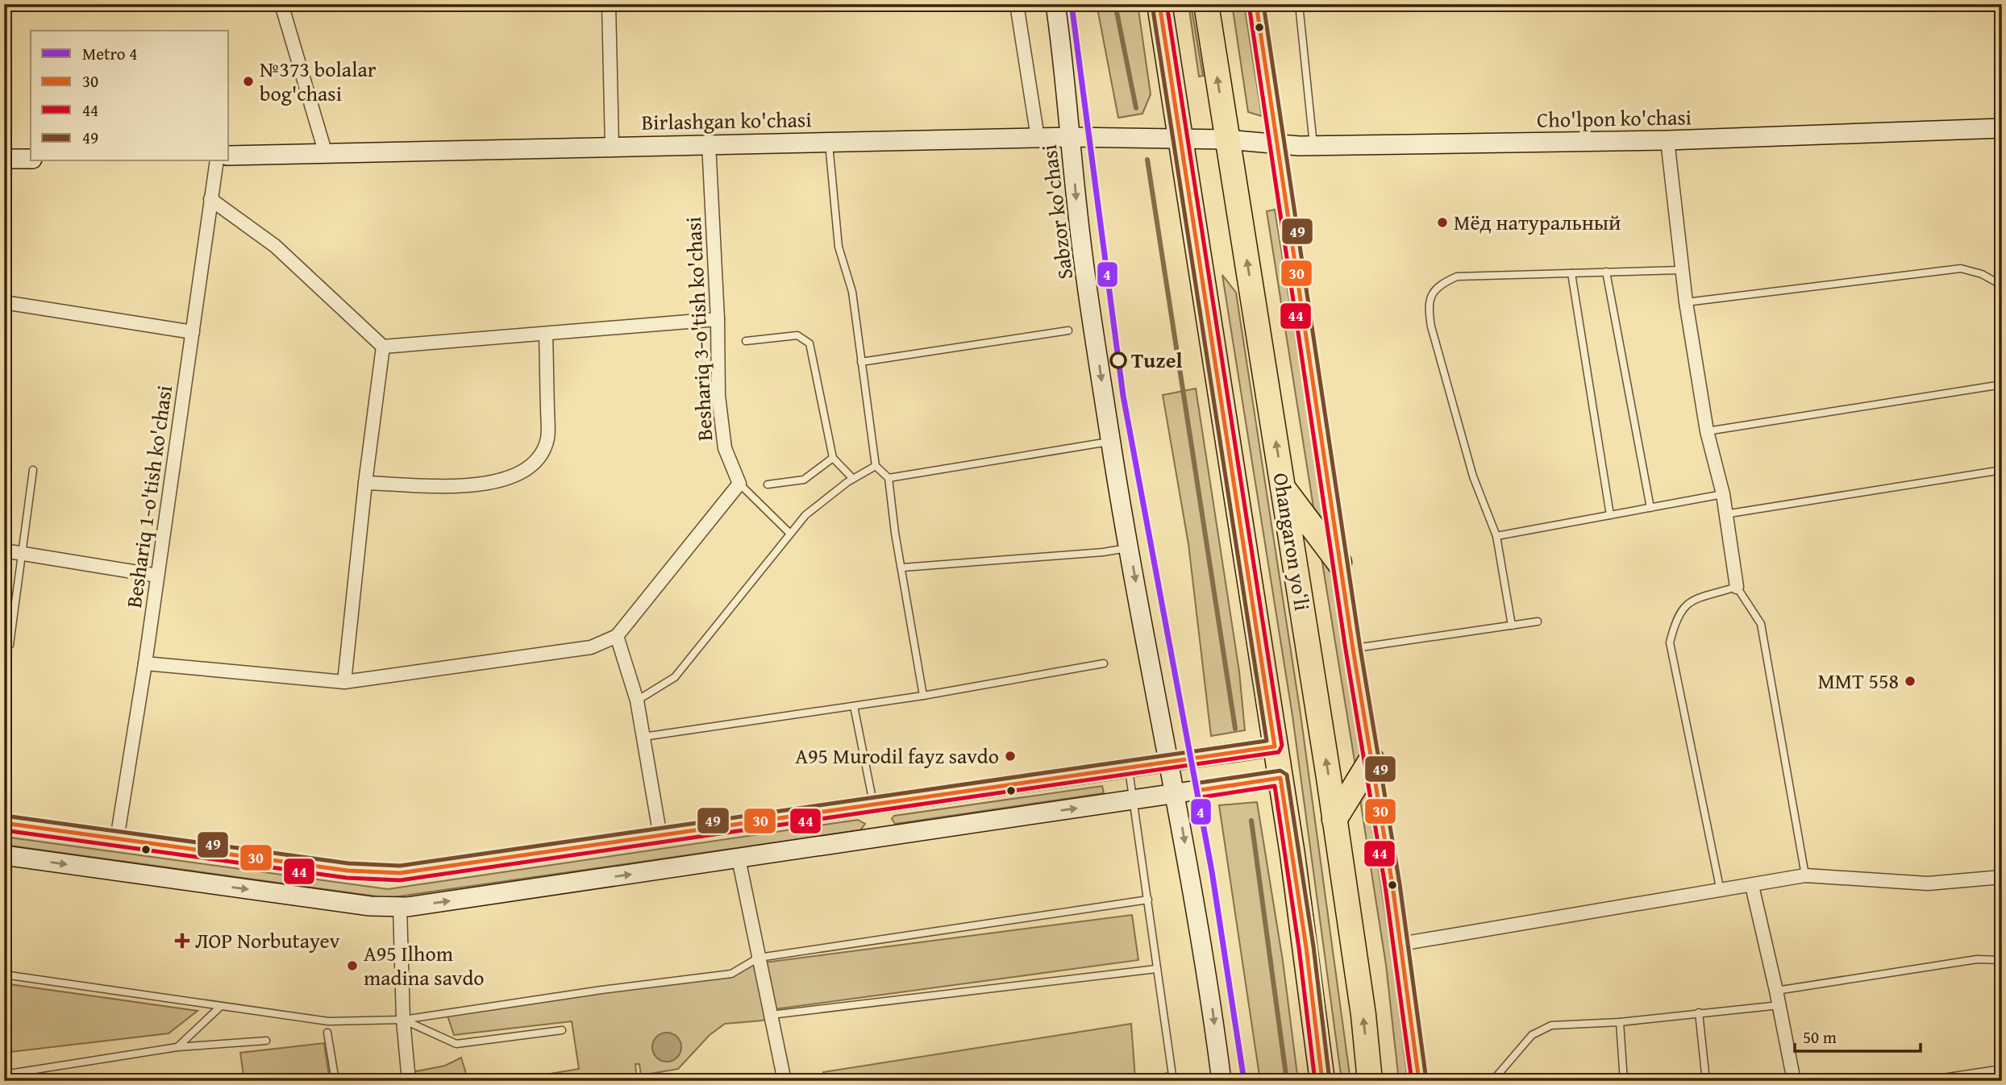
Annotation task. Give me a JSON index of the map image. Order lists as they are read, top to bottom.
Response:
{
  "streets": {
    "highway": ["Ohangaron yoʻli"],
    "main road": ["Cho'lpon ko'chasi", "Birlashgan ko'chasi", "Sabzor ko'chasi"],
    "street": ["Beshariq 3-o'tish ko'chasi", "Beshariq 1-o'tish ko'chasi"]
  },
  "crossings": [
    ["Cho'lpon ko'chasi", "Birlashgan ko'chasi"],
    ["Cho'lpon ko'chasi", "Ohangaron yoʻli"],
    ["Birlashgan ko'chasi", "Sabzor ko'chasi"],
    ["Birlashgan ko'chasi", "Beshariq 3-o'tish ko'chasi"],
    ["Birlashgan ko'chasi", "Ohangaron yoʻli"]
  ],
  "one_way": ["Sabzor ko'chasi"],
  "places": {
    "other": [
      "№373 bolalar bog'chasi",
      "Мёд натуральный",
      "Tuzel",
      "MMT 558",
      "A95 Murodil fayz savdo",
      "A95 Ilhom madina savdo"
    ],
    "health": ["ЛОР Norbutayev"]
  },
  "lines": [
    "metro line 4",
    "transit line 30",
    "transit line 44",
    "transit line 49"
  ],
  "legend": [
    "Metro 4",
    "30",
    "44",
    "49"
  ],
  "scale_bar": "50 m"
}
